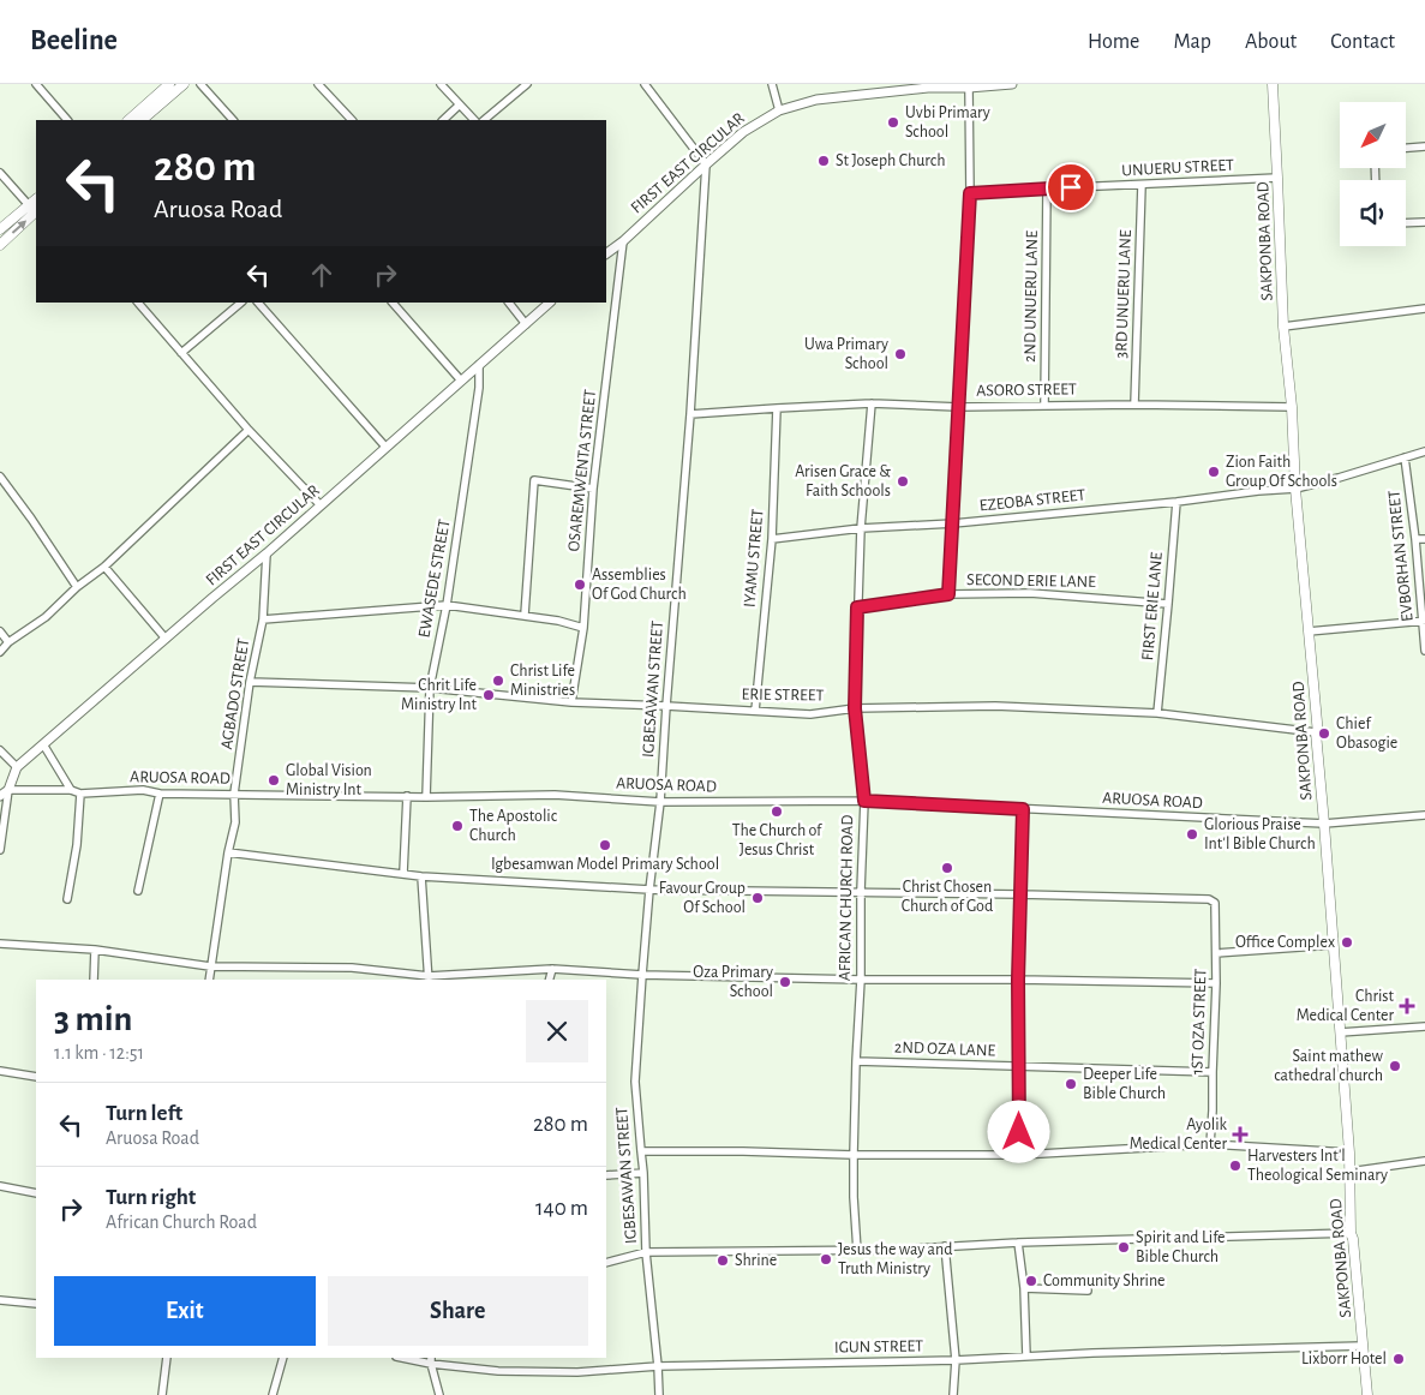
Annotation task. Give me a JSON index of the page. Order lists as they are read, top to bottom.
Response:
{
  "streets": {
    "main road": ["SAKPONBA ROAD"],
    "street": [
      "FIRST EAST CIRCULAR",
      "UNUERU STREET",
      "3RD UNUERU LANE",
      "2ND UNUERU LANE",
      "ASORO STREET",
      "OSAREMWENTA STREET",
      "EZEOBA STREET",
      "EVBORHAN STREET",
      "IYAMU STREET",
      "EWASEDE STREET",
      "SECOND ERIE LANE",
      "FIRST ERIE LANE",
      "IGBESAWAN STREET",
      "AGBADO STREET",
      "ERIE STREET",
      "ARUOSA ROAD",
      "AFRICAN CHURCH ROAD",
      "1ST OZA STREET",
      "2ND OZA LANE",
      "IGUN STREET"
    ]
  },
  "crossings": [
    ["FIRST EAST CIRCULAR", "OSAREMWENTA STREET"],
    ["FIRST EAST CIRCULAR", "EWASEDE STREET"],
    ["FIRST EAST CIRCULAR", "IGBESAWAN STREET"],
    ["FIRST EAST CIRCULAR", "AGBADO STREET"],
    ["FIRST EAST CIRCULAR", "ARUOSA ROAD"],
    ["UNUERU STREET", "SAKPONBA ROAD"],
    ["UNUERU STREET", "3RD UNUERU LANE"],
    ["UNUERU STREET", "2ND UNUERU LANE"],
    ["SAKPONBA ROAD", "ASORO STREET"],
    ["SAKPONBA ROAD", "EZEOBA STREET"],
    ["SAKPONBA ROAD", "ERIE STREET"],
    ["SAKPONBA ROAD", "ARUOSA ROAD"],
    ["SAKPONBA ROAD", "IGUN STREET"],
    ["3RD UNUERU LANE", "ASORO STREET"],
    ["2ND UNUERU LANE", "ASORO STREET"],
    ["ASORO STREET", "IYAMU STREET"],
    ["ASORO STREET", "IGBESAWAN STREET"],
    ["ASORO STREET", "AFRICAN CHURCH ROAD"],
    ["OSAREMWENTA STREET", "ERIE STREET"],
    ["EZEOBA STREET", "EVBORHAN STREET"],
    ["EZEOBA STREET", "IYAMU STREET"],
    ["EZEOBA STREET", "FIRST ERIE LANE"],
    ["EZEOBA STREET", "AFRICAN CHURCH ROAD"],
    ["IYAMU STREET", "ERIE STREET"],
    ["EWASEDE STREET", "ERIE STREET"],
    ["EWASEDE STREET", "ARUOSA ROAD"],
    ["SECOND ERIE LANE", "FIRST ERIE LANE"],
    ["SECOND ERIE LANE", "AFRICAN CHURCH ROAD"],
    ["FIRST ERIE LANE", "ERIE STREET"],
    ["IGBESAWAN STREET", "ERIE STREET"],
    ["IGBESAWAN STREET", "ARUOSA ROAD"],
    ["IGBESAWAN STREET", "IGUN STREET"],
    ["AGBADO STREET", "ERIE STREET"],
    ["AGBADO STREET", "ARUOSA ROAD"],
    ["ERIE STREET", "AFRICAN CHURCH ROAD"],
    ["ARUOSA ROAD", "AFRICAN CHURCH ROAD"],
    ["AFRICAN CHURCH ROAD", "2ND OZA LANE"],
    ["1ST OZA STREET", "2ND OZA LANE"]
  ],
  "places": {
    "other": [
      "Uvbi Primary School",
      "St Joseph Church",
      "Uwa Primary School",
      "Zion Faith Group Of Schools",
      "Arisen Grace & Faith Schools",
      "Assemblies Of God Church",
      "Christ Life Ministries",
      "Chrit Life Ministry Int",
      "Chief Obasogie",
      "Global Vision Ministry Int",
      "The Church of Jesus Christ",
      "The Apostolic Church",
      "Glorious Praise Int'l Bible Church",
      "Igbesamwan Model Primary School",
      "Christ Chosen Church of God",
      "Favour Group Of School",
      "Office Complex",
      "Oza Primary School",
      "Saint mathew cathedral church",
      "Deeper Life Bible Church",
      "Harvesters Int'l Theological Seminary",
      "Spirit and Life Bible Church",
      "Jesus the way and Truth Ministry",
      "Shrine",
      "Community Shrine",
      "Lixborr Hotel"
    ],
    "health": ["Christ Medical Center", "Ayolik Medical Center"]
  },
  "north": "bottom left",
  "page": {
    "header": "Beeline",
    "nav": [
      "Home",
      "Map",
      "About",
      "Contact"
    ],
    "turn": ["280 m", "Aruosa Road"],
    "heading": ["3 min", "1.1 km · 12:51"],
    "list": [
      {
        "name": "Turn left",
        "note": "Aruosa Road",
        "value": "280 m"
      },
      {
        "name": "Turn right",
        "note": "African Church Road",
        "value": "140 m"
      }
    ],
    "buttons": ["Exit", "Share"]
  }
}
